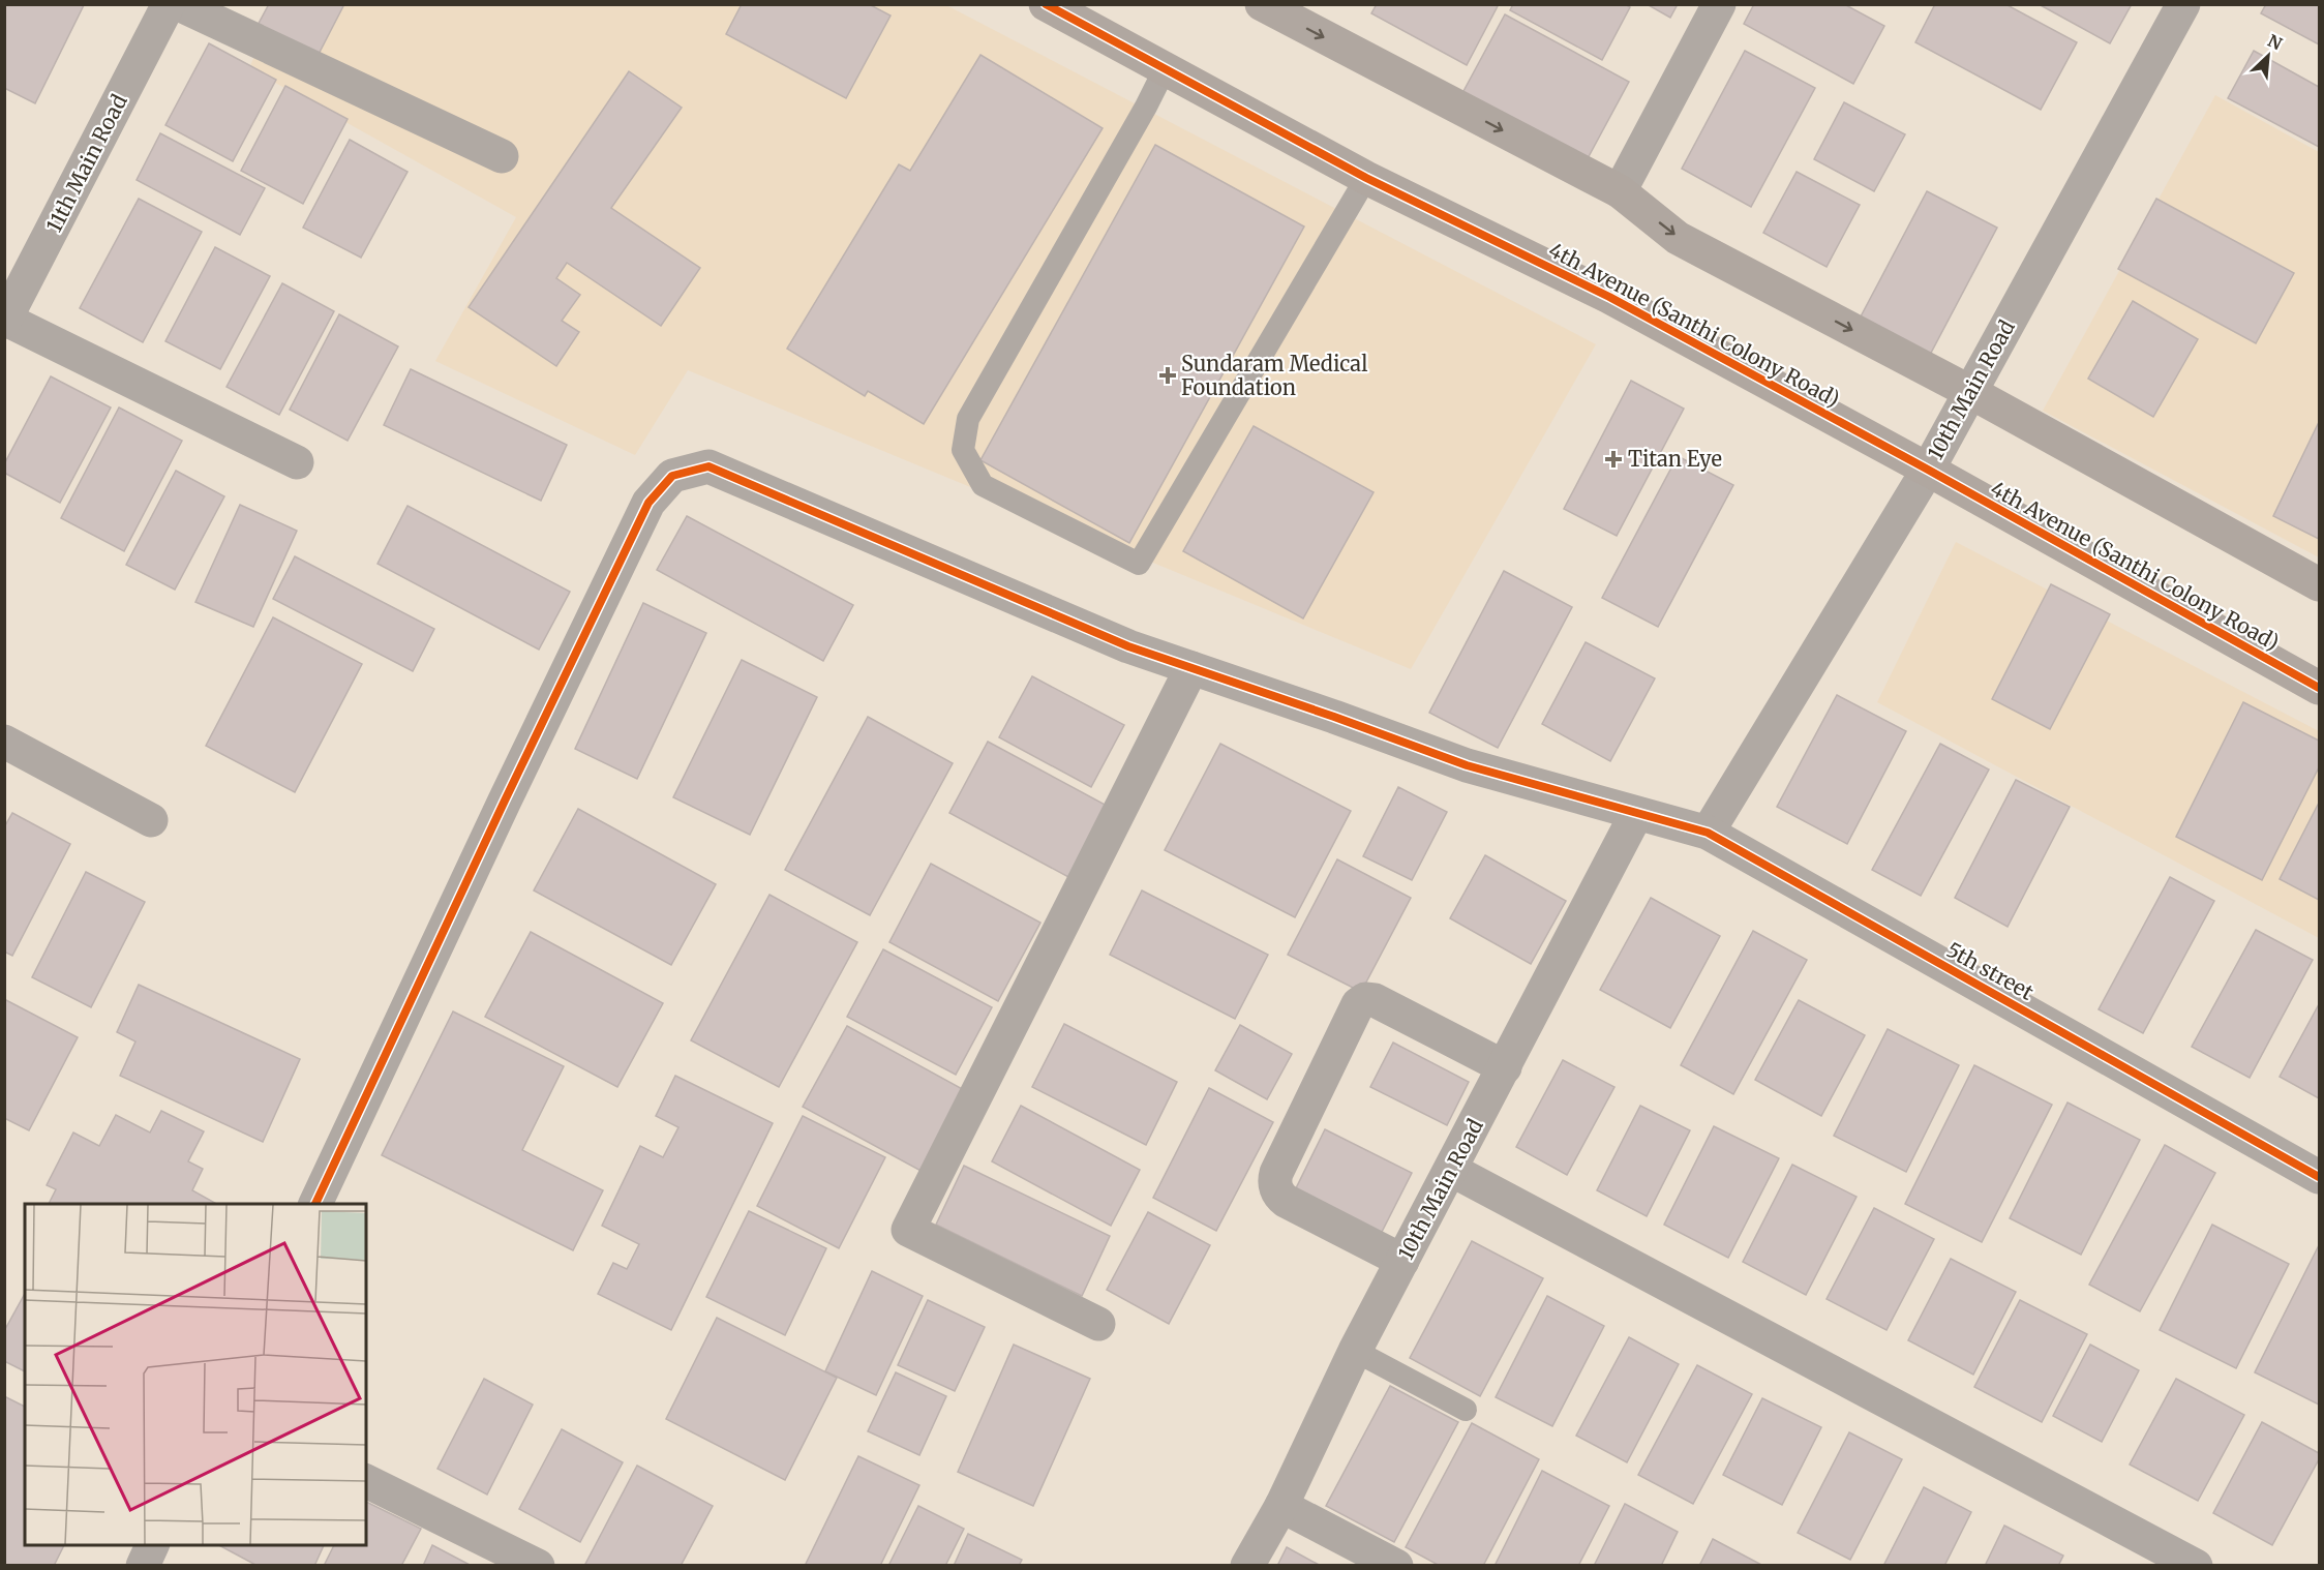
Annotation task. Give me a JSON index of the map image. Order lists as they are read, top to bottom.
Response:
{
  "streets": {
    "street": [
      "11th Main Road",
      "4th Avenue (Santhi Colony Road)",
      "10th Main Road",
      "5th street"
    ]
  },
  "crossings": [
    ["4th Avenue (Santhi Colony Road)", "10th Main Road"],
    ["10th Main Road", "5th street"]
  ],
  "places": {
    "health": ["Sundaram Medical Foundation", "Titan Eye"]
  },
  "north": "top right"
}
